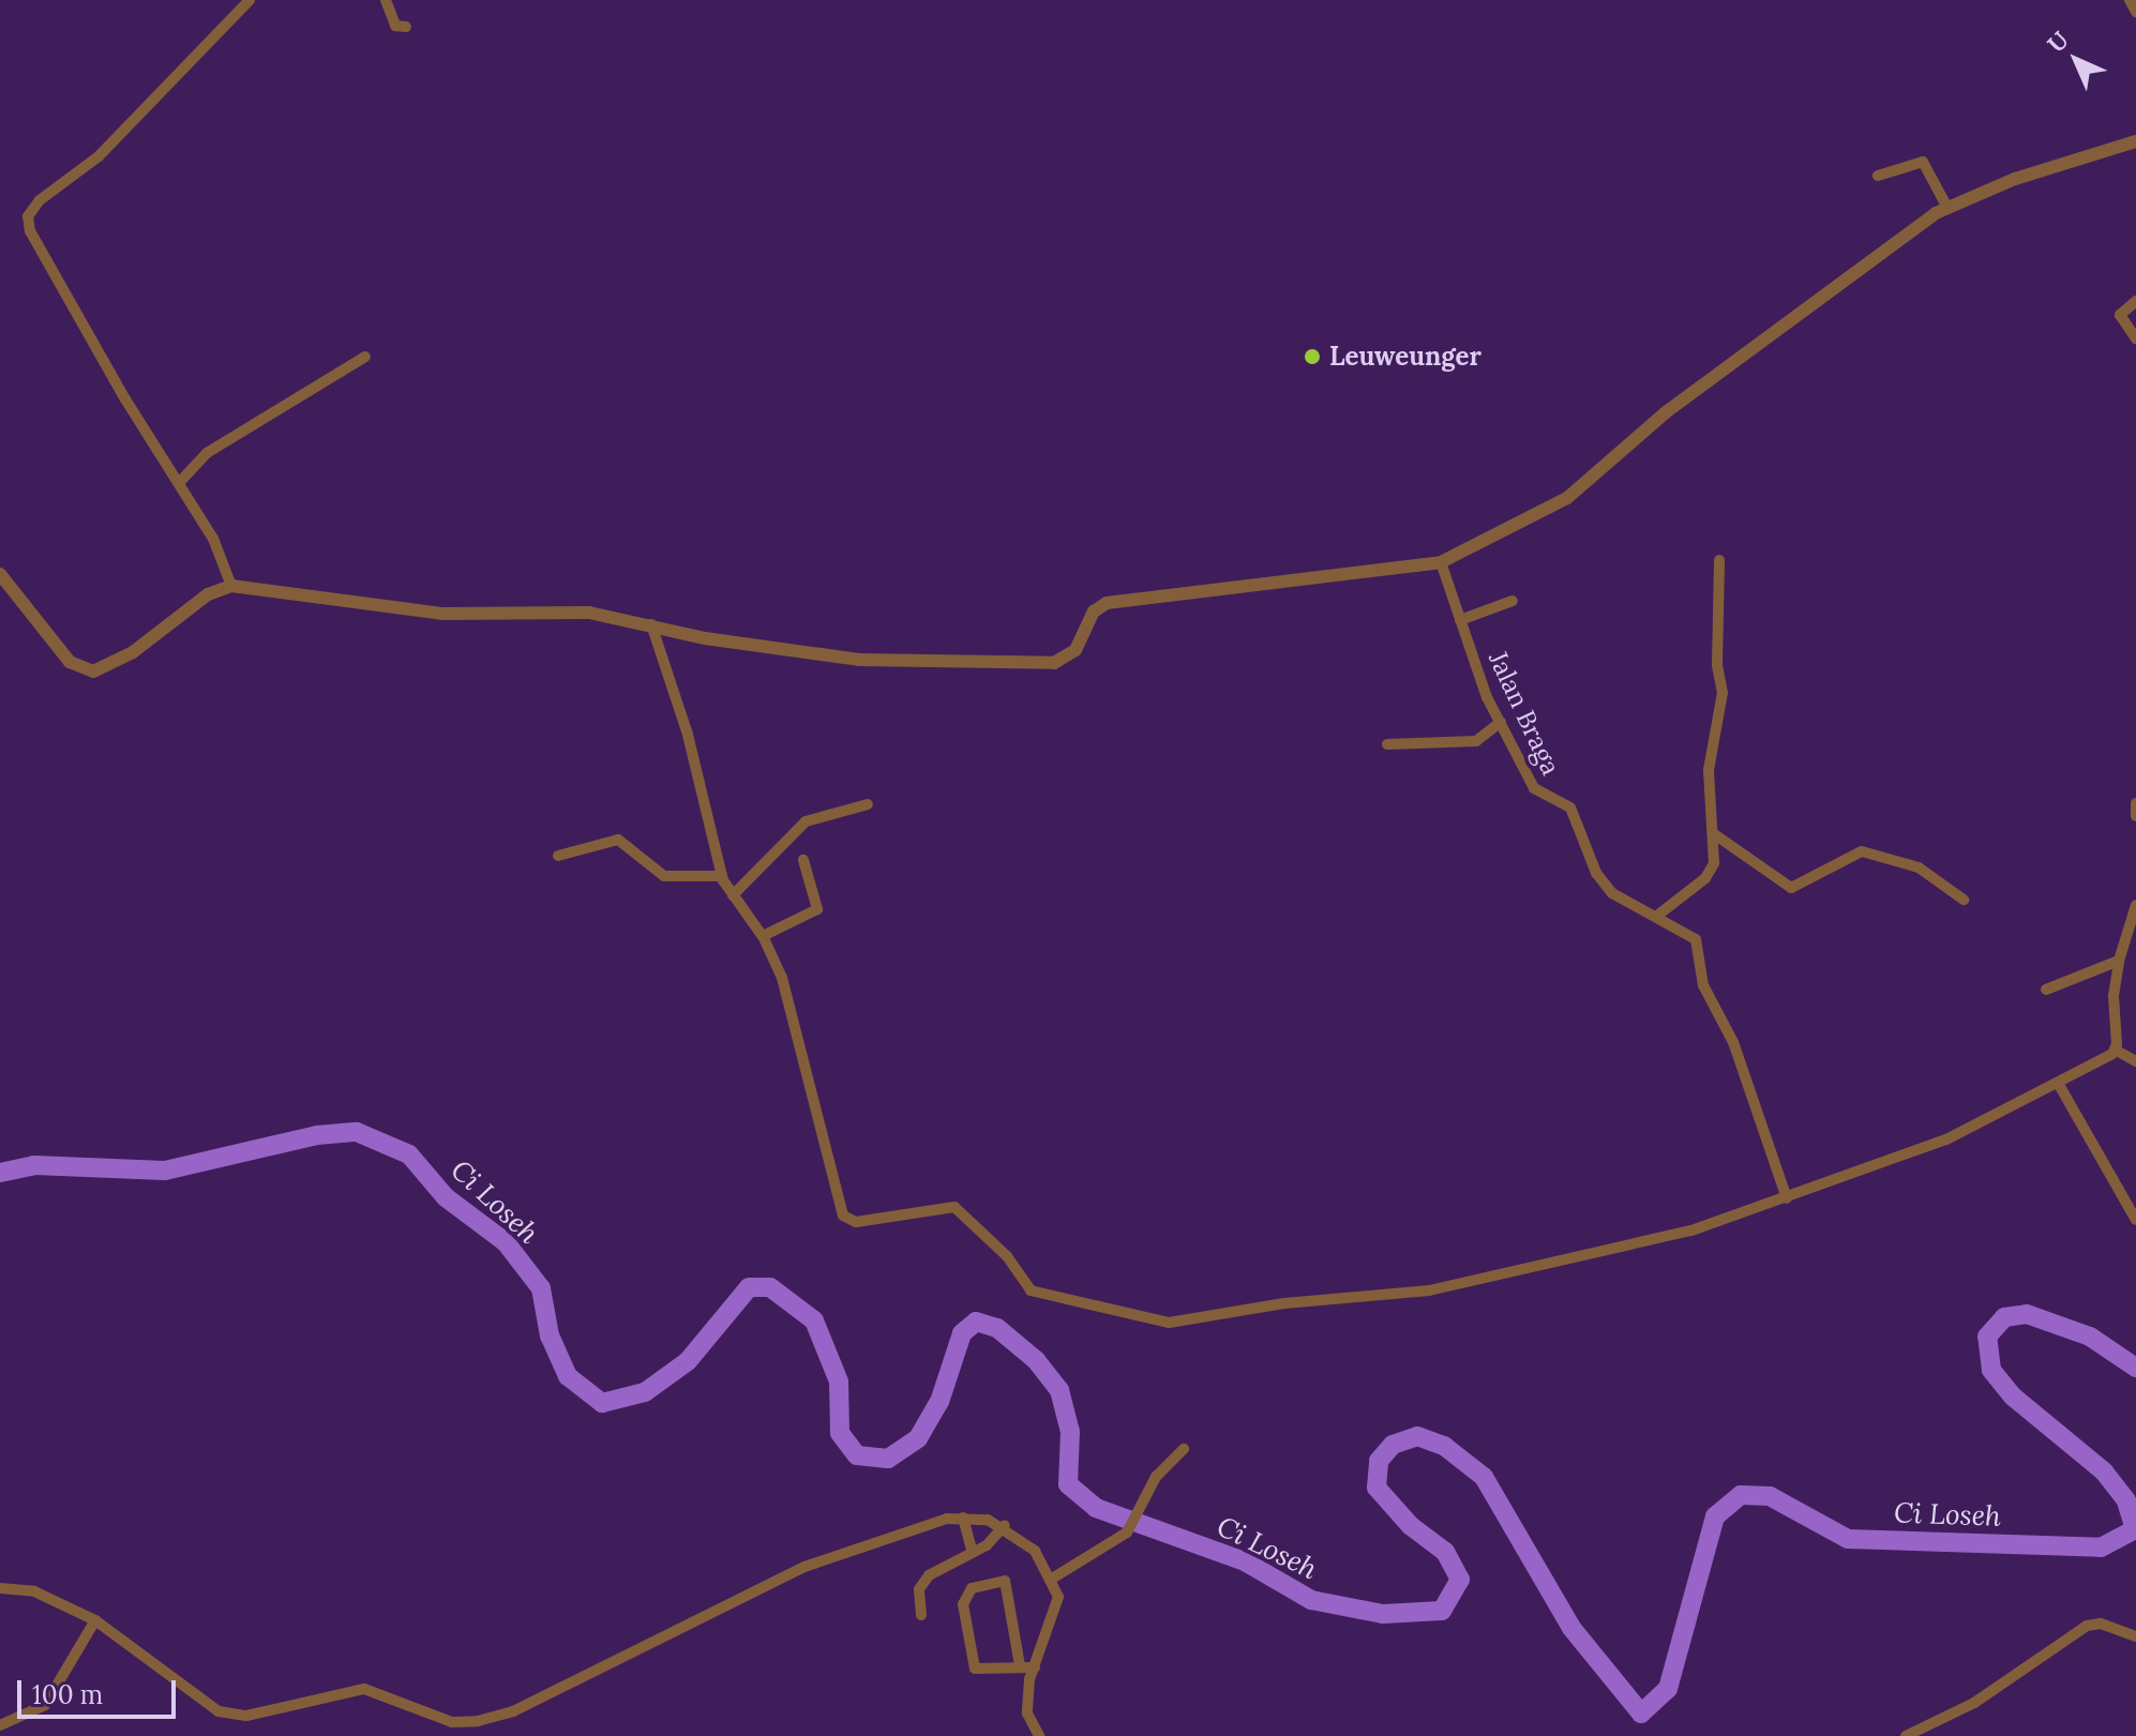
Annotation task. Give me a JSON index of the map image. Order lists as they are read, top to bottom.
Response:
{
  "streets": {
    "street": ["Jalan Braga"]
  },
  "water": ["Ci Loseh"],
  "places": ["Leuweunger"],
  "scale_bar": "100 m",
  "north": "top left"
}
